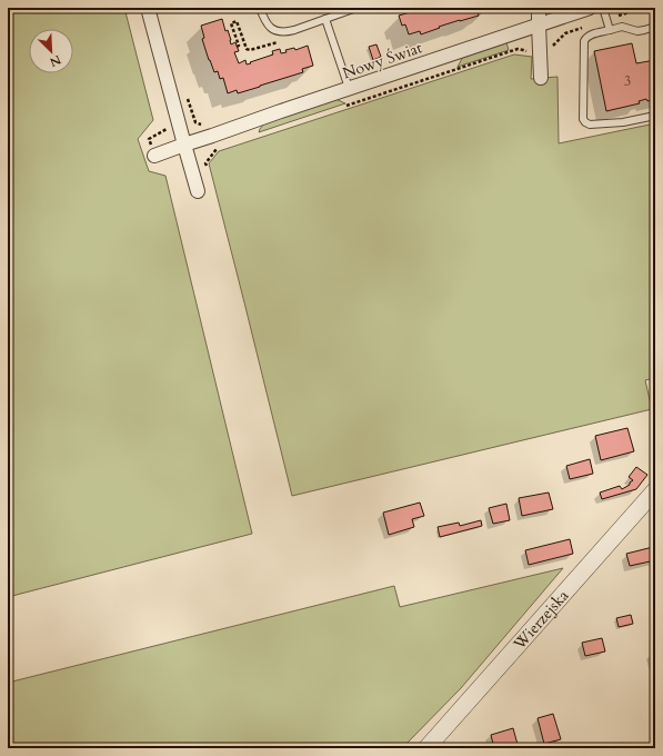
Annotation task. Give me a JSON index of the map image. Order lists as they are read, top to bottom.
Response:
{
  "streets": {
    "street": ["Nowy Świat", "Wierzejska"]
  },
  "house_numbers": ["3"],
  "north": "bottom right"
}
